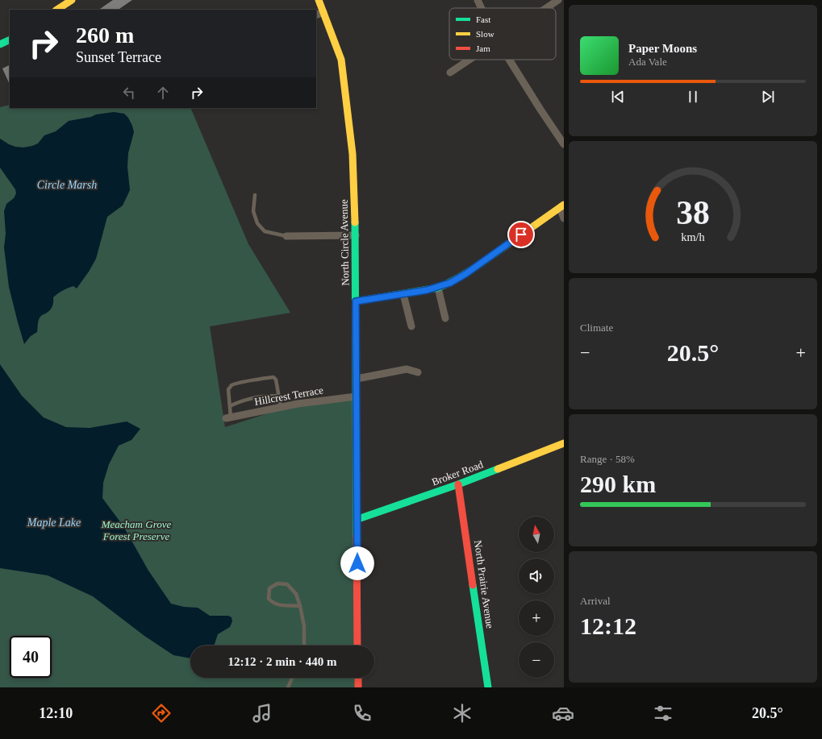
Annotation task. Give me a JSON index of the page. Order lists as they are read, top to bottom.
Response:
{
  "streets": {
    "street": [
      "North Circle Avenue",
      "Hillcrest Terrace",
      "Broker Road",
      "North Prairie Avenue"
    ]
  },
  "crossings": [
    ["North Circle Avenue", "Hillcrest Terrace"],
    ["North Circle Avenue", "Broker Road"],
    ["Broker Road", "North Prairie Avenue"]
  ],
  "water": ["Circle Marsh", "Maple Lake"],
  "parks": ["Meacham Grove Forest Preserve"],
  "legend": ["Fast", "Slow", "Jam"],
  "north": "top",
  "page": {
    "turn": ["260 m", "Sunset Terrace"],
    "song": ["Paper Moons", "Ada Vale"],
    "tile": [
      "Climate",
      ["Range · 58%", "290 km"],
      ["Arrival", "12:12"]
    ],
    "heat": ["−", "20.5°", "+"],
    "map_buttons": ["+", "−"],
    "limit": "40",
    "trip": "12:12 · 2 min · 440 m",
    "tabs": ["12:10", "20.5°"],
    "gauge": ["38", "km/h"]
  }
}
